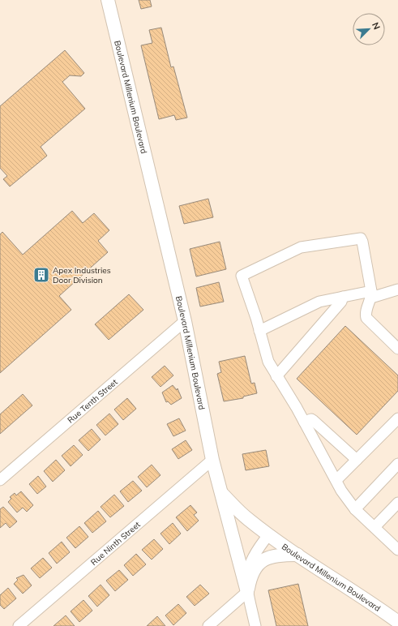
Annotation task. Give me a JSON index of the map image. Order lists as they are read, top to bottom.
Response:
{
  "streets": {
    "main road": ["Boulevard Millenium Boulevard"],
    "street": ["Rue Tenth Street", "Rue Ninth Street"]
  },
  "crossings": [
    ["Boulevard Millenium Boulevard", "Rue Tenth Street"],
    ["Boulevard Millenium Boulevard", "Rue Ninth Street"]
  ],
  "places": {
    "building": ["Apex Industries Door Division"]
  },
  "north": "top right"
}
